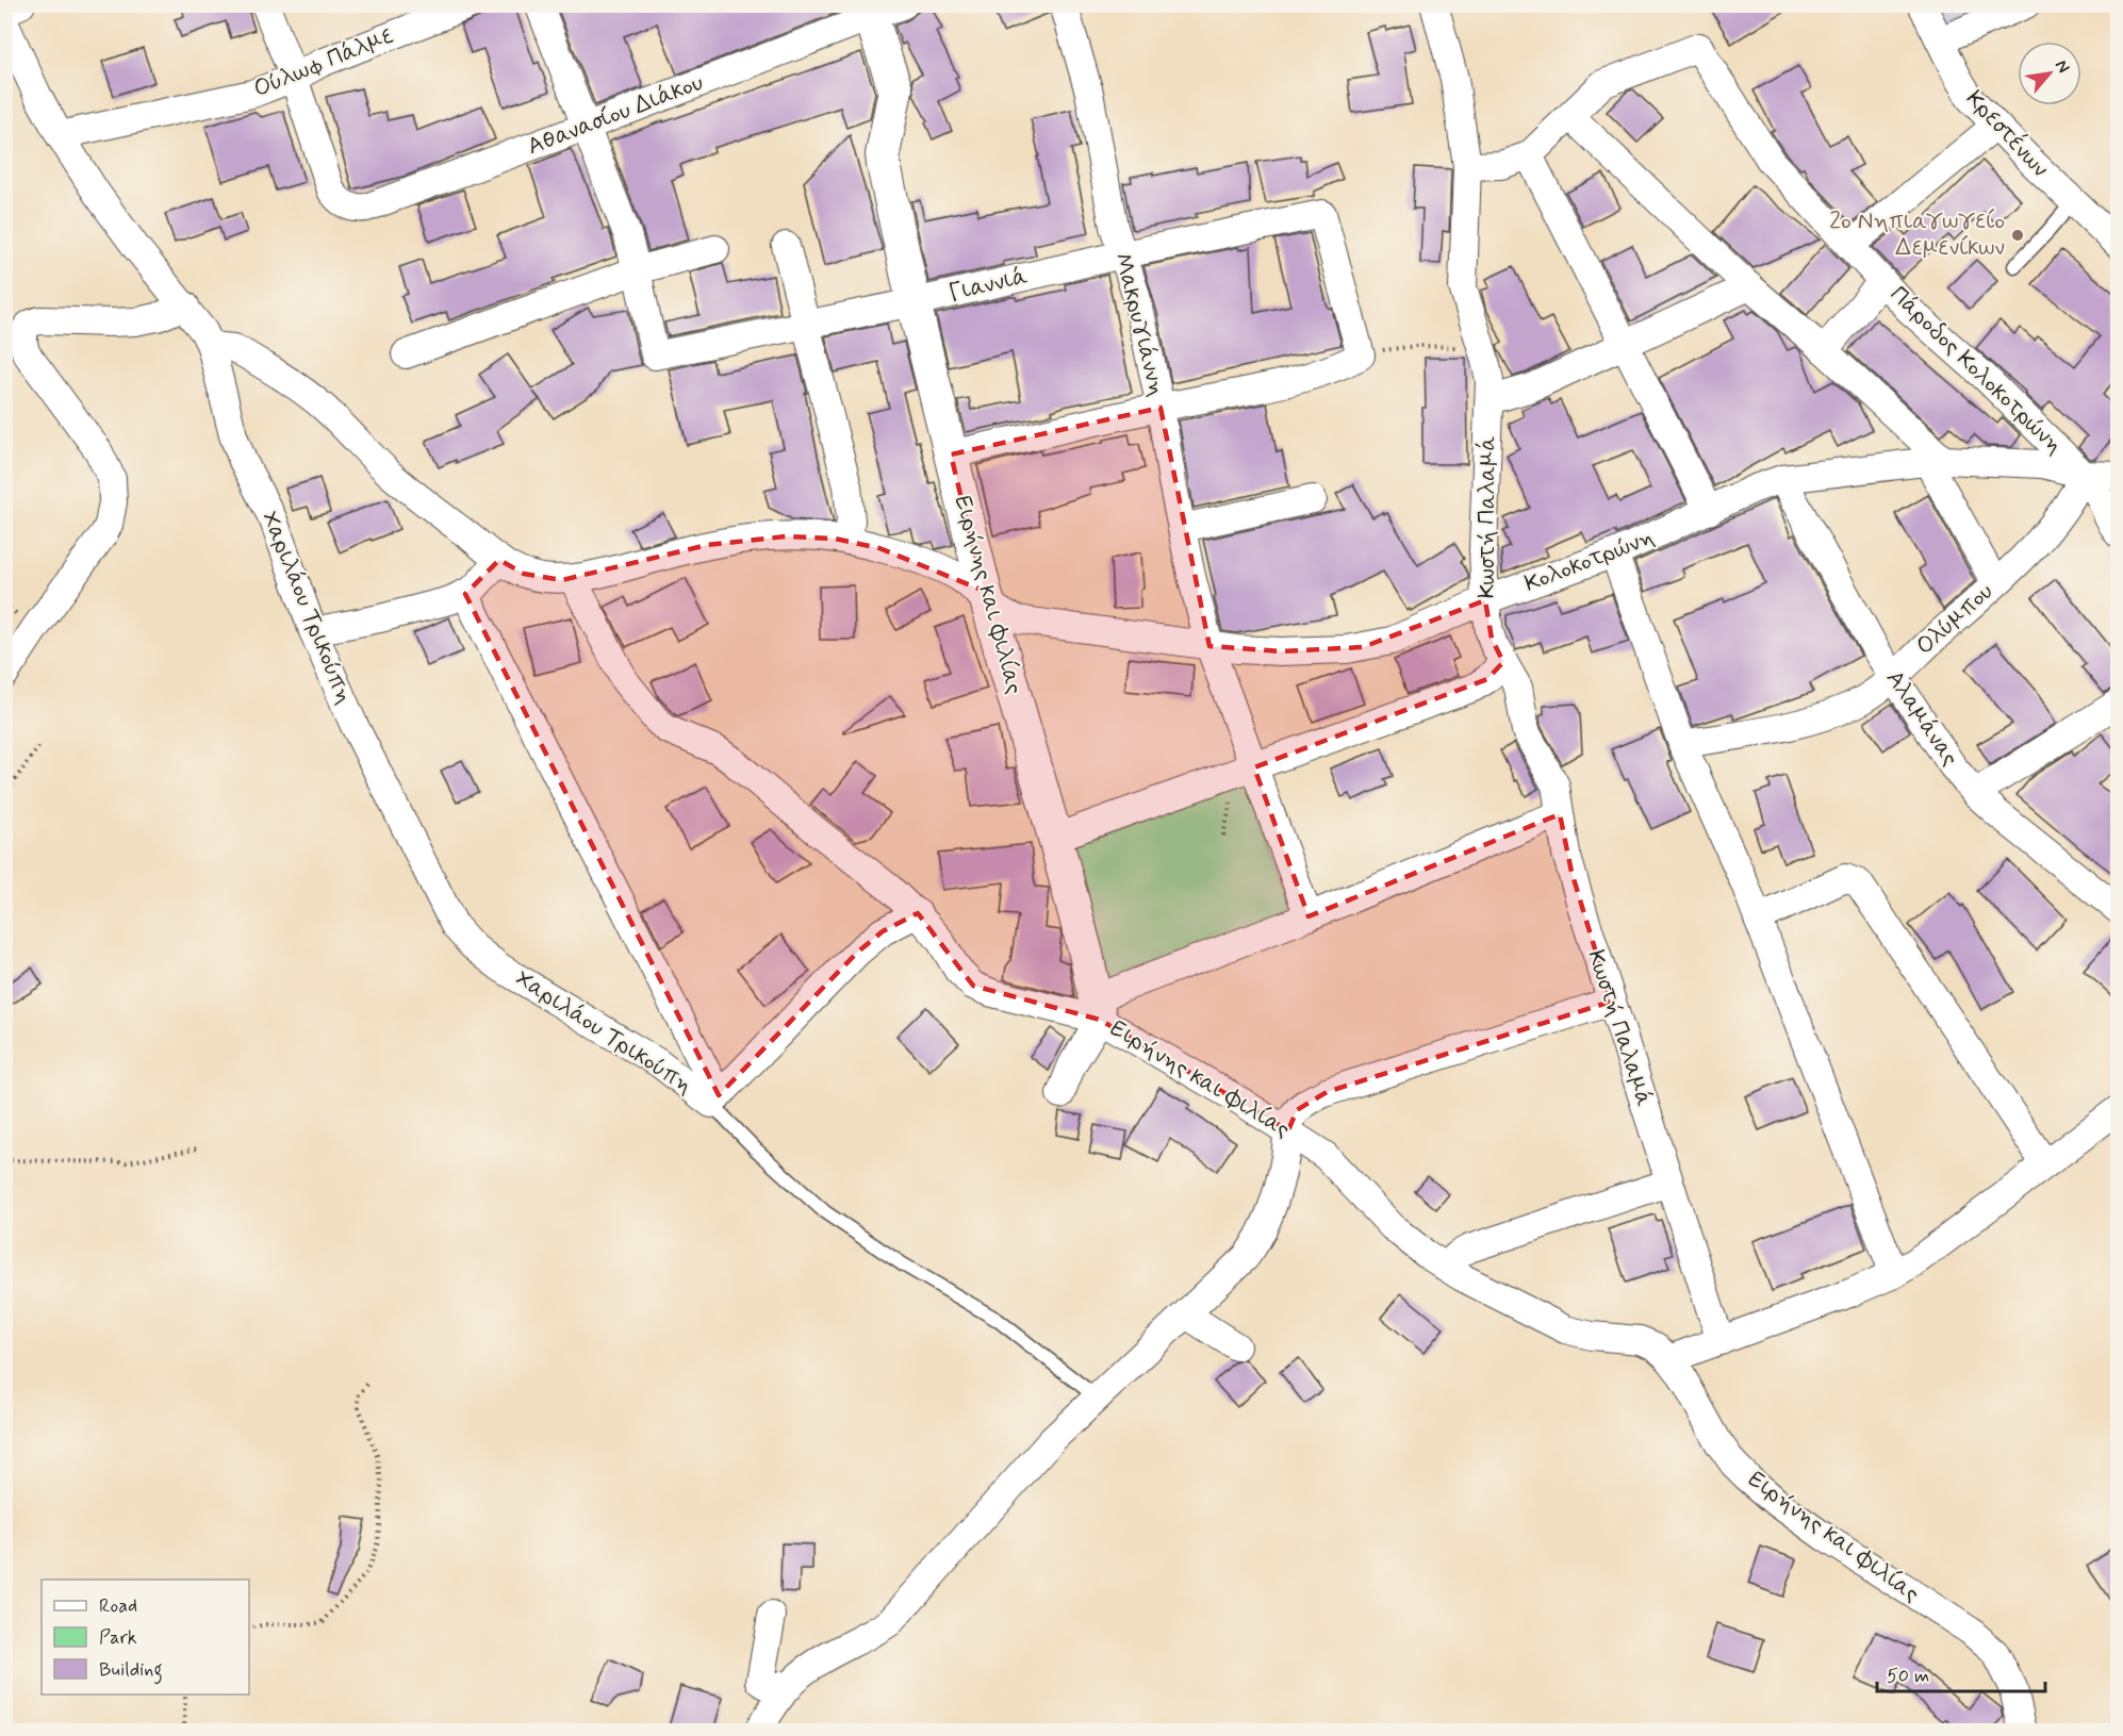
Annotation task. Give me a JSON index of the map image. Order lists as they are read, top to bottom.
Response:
{
  "streets": {
    "street": [
      "Ούλωφ Πάλμε",
      "Αθανασίου Διάκου",
      "Κρεστένων",
      "Γιαννιά",
      "Μακρυγιάννη",
      "Πάροδος Κολοκοτρώνη",
      "Κωστή Παλαμά",
      "Κολοκοτρώνη",
      "Ειρήνης και Φιλίας",
      "Χαριλάου Τρικούπη",
      "Ολύμπου",
      "Αλαμάνας"
    ]
  },
  "crossings": [
    ["Ούλωφ Πάλμε", "Αθανασίου Διάκου"],
    ["Ούλωφ Πάλμε", "Χαριλάου Τρικούπη"],
    ["Αθανασίου Διάκου", "Ειρήνης και Φιλίας"],
    ["Γιαννιά", "Μακρυγιάννη"],
    ["Γιαννιά", "Ειρήνης και Φιλίας"],
    ["Μακρυγιάννη", "Κολοκοτρώνη"],
    ["Πάροδος Κολοκοτρώνη", "Κολοκοτρώνη"],
    ["Πάροδος Κολοκοτρώνη", "Ολύμπου"],
    ["Κωστή Παλαμά", "Κολοκοτρώνη"],
    ["Κολοκοτρώνη", "Ειρήνης και Φιλίας"],
    ["Κολοκοτρώνη", "Χαριλάου Τρικούπη"],
    ["Κολοκοτρώνη", "Ολύμπου"],
    ["Κολοκοτρώνη", "Αλαμάνας"],
    ["Ολύμπου", "Αλαμάνας"]
  ],
  "places": ["2ο Νηπιαγωγείο Δεμενίκων"],
  "legend": ["Road", "Park", "Building"],
  "scale_bar": "50 m",
  "north": "top right"
}
